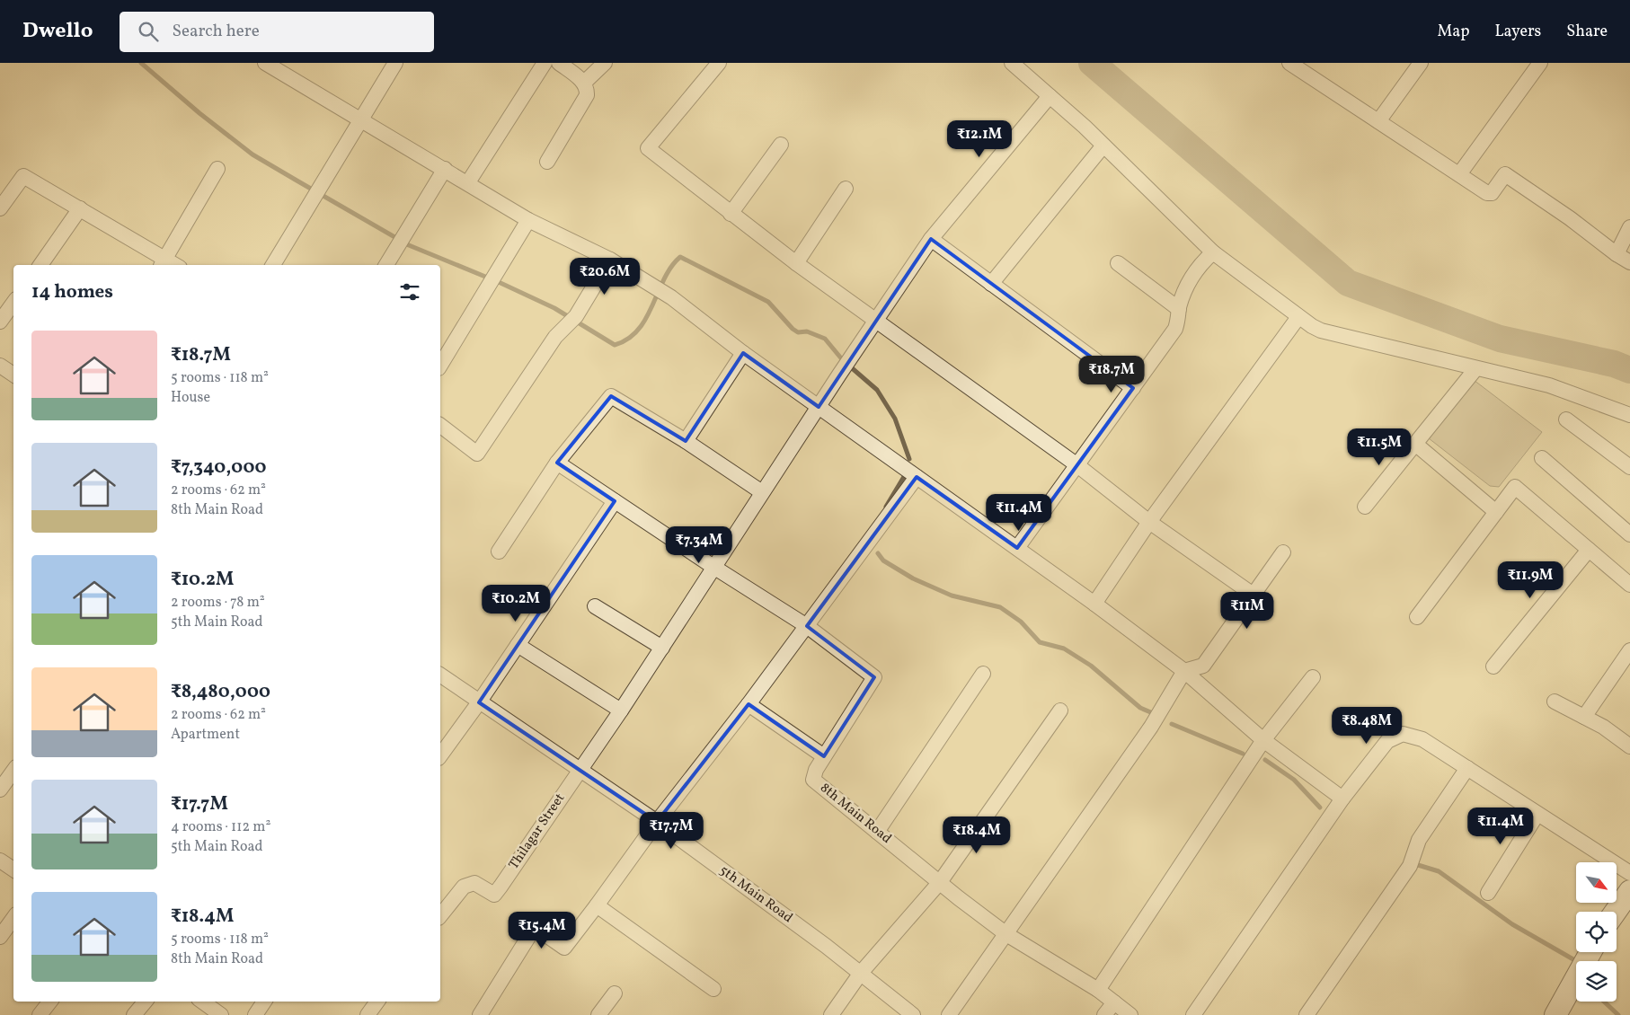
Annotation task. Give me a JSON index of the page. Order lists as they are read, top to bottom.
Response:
{
  "streets": {
    "street": ["8th Main Road", "Thilagar Street", "5th Main Road"]
  },
  "crossings": [
    ["8th Main Road", "Thilagar Street"],
    ["Thilagar Street", "5th Main Road"]
  ],
  "north": "bottom right",
  "page": {
    "header": "Dwello",
    "search": "Search here",
    "nav": ["Map", "Layers", "Share"],
    "price": [
      "₹12.1M",
      "₹20.6M",
      "₹18.7M",
      "₹11.5M",
      "₹11.4M",
      "₹7.34M",
      "₹11.9M",
      "₹10.2M",
      "₹11M",
      "₹8.48M",
      "₹11.4M",
      "₹17.7M",
      "₹18.4M",
      "₹15.4M"
    ],
    "heading": "14 homes",
    "list": [
      {
        "name": "₹18.7M",
        "note": "5 rooms · 118 m² · House"
      },
      {
        "name": "₹7,340,000",
        "note": "2 rooms · 62 m² · 8th Main Road"
      },
      {
        "name": "₹10.2M",
        "note": "2 rooms · 78 m² · 5th Main Road"
      },
      {
        "name": "₹8,480,000",
        "note": "2 rooms · 62 m² · Apartment"
      },
      {
        "name": "₹17.7M",
        "note": "4 rooms · 112 m² · 5th Main Road"
      },
      {
        "name": "₹18.4M",
        "note": "5 rooms · 118 m² · 8th Main Road"
      }
    ]
  }
}
